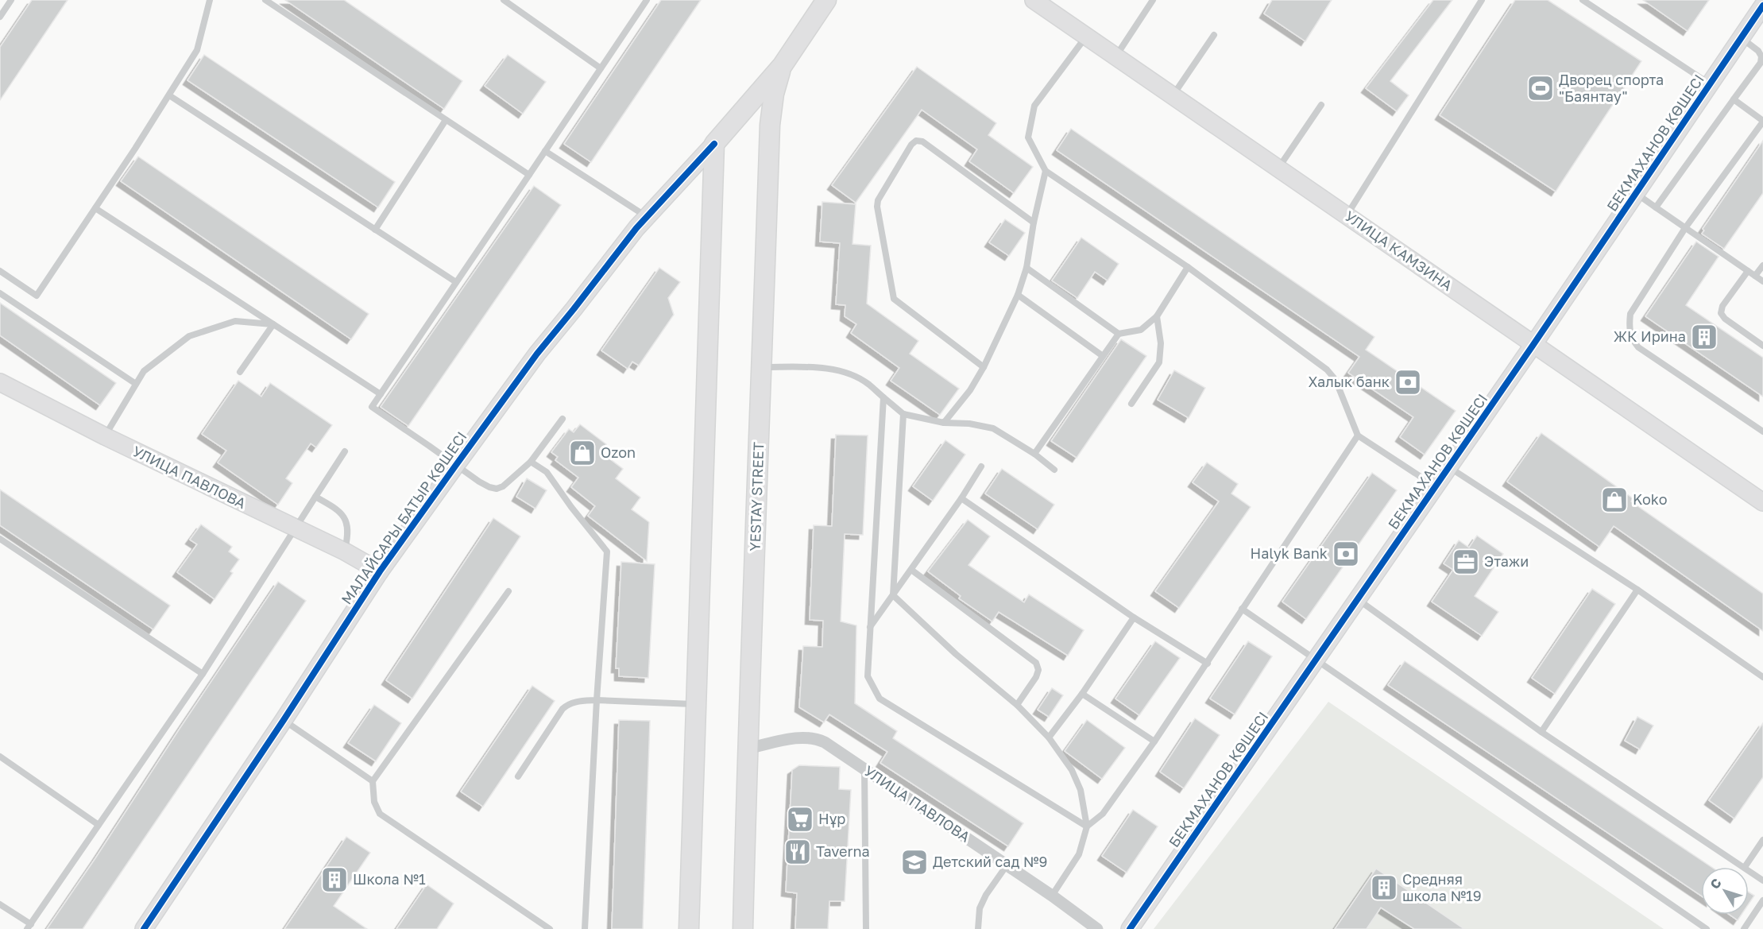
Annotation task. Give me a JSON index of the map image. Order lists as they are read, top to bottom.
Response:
{
  "streets": {
    "main road": ["YESTAY STREET", "МАЛАЙСАРЫ БАТЫР КӨШЕСІ"],
    "street": ["БЕКМАХАНОВ КӨШЕСІ", "УЛИЦА КАМЗИНА", "УЛИЦА ПАВЛОВА"]
  },
  "crossings": [
    ["БЕКМАХАНОВ КӨШЕСІ", "УЛИЦА КАМЗИНА"],
    ["УЛИЦА ПАВЛОВА", "YESTAY STREET"],
    ["УЛИЦА ПАВЛОВА", "МАЛАЙСАРЫ БАТЫР КӨШЕСІ"],
    ["YESTAY STREET", "МАЛАЙСАРЫ БАТЫР КӨШЕСІ"]
  ],
  "places": {
    "sports": ["Дворец спорта \"Баянтау\""],
    "building": ["ЖК Ирина", "Школа №1", "Средняя школа №19"],
    "bank": ["Халык банк", "Halyk Bank"],
    "shop": ["Ozon", "Koko"],
    "office": ["Этажи"],
    "supermarket": ["Нұр"],
    "restaurant": ["Taverna"],
    "school or university": ["Детский сад №9"]
  },
  "north": "top left"
}
